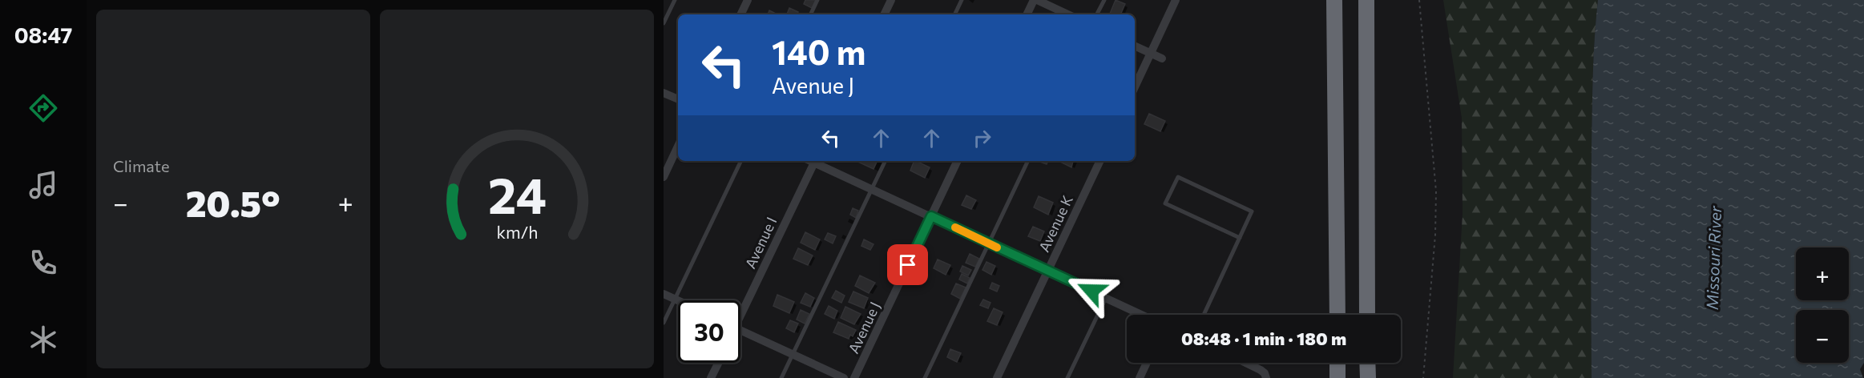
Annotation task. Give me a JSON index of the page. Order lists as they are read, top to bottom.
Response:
{
  "streets": {
    "street": ["Avenue K", "Avenue I", "Avenue J"]
  },
  "water": ["Missouri River"],
  "page": {
    "tabs": "08:47",
    "tile": "Climate",
    "turn": ["140 m", "Avenue J"],
    "heat": ["−", "20.5°", "+"],
    "map_buttons": ["+", "−"],
    "limit": "30",
    "trip": "08:48 · 1 min · 180 m",
    "gauge": ["24", "km/h"]
  }
}
